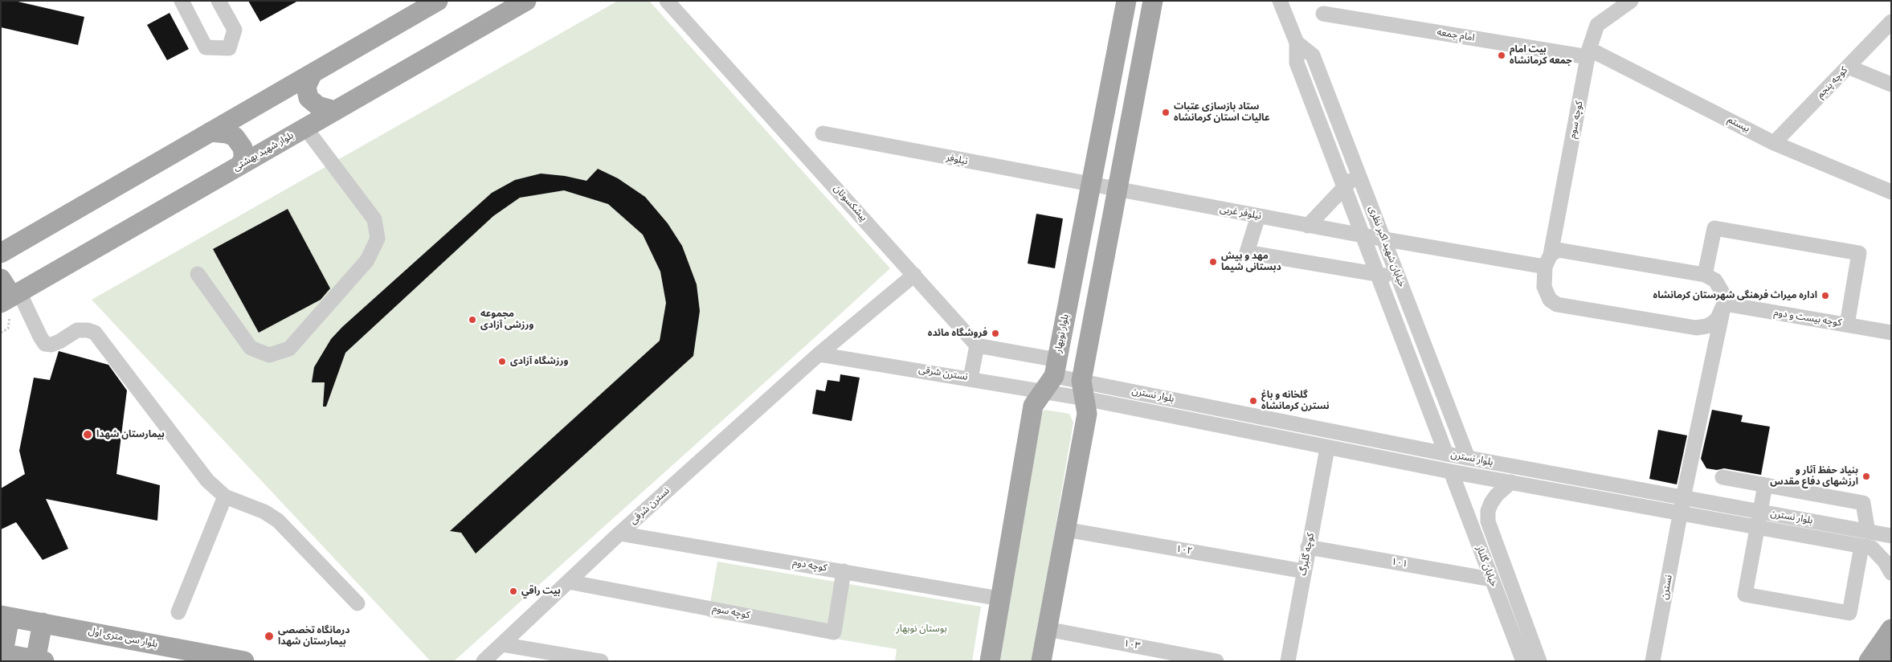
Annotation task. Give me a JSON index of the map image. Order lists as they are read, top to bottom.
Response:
{
  "streets": {
    "main road": ["بلوار شهید بهشتی", "بلوار نوبهار", "بلوار سی متری اول"],
    "street": [
      "امام جمعه",
      "کوچه پنجم",
      "کوچه سوم",
      "بیستم",
      "نیلوفر",
      "پیشکسوتان",
      "نیلوفر غربی",
      "خیابان شهید اکبر نظری",
      "کوچه بیست و دوم",
      "نسترن شرقی",
      "بلوار نسترن",
      "۱۰۲",
      "کوچه گلبرگ",
      "۱۰۱",
      "کوچه دوم",
      "خیابان گلناز",
      "نسترن",
      "۱۰۳"
    ]
  },
  "crossings": [
    ["امام جمعه", "کوچه سوم"],
    ["امام جمعه", "بیستم"],
    ["کوچه پنجم", "بیستم"],
    ["کوچه سوم", "بیستم"],
    ["کوچه سوم", "نیلوفر غربی"],
    ["کوچه سوم", "کوچه بیست و دوم"],
    ["کوچه سوم", "نسترن شرقی"],
    ["کوچه سوم", "کوچه دوم"],
    ["کوچه سوم", "نسترن"],
    ["نیلوفر", "نیلوفر غربی"],
    ["نیلوفر", "بلوار نوبهار"],
    ["پیشکسوتان", "نسترن شرقی"],
    ["نیلوفر غربی", "خیابان شهید اکبر نظری"],
    ["خیابان شهید اکبر نظری", "بلوار نسترن"],
    ["کوچه بیست و دوم", "نسترن"],
    ["بلوار نوبهار", "نسترن شرقی"],
    ["بلوار نوبهار", "بلوار نسترن"],
    ["بلوار نوبهار", "کوچه دوم"],
    ["نسترن شرقی", "بلوار نسترن"],
    ["نسترن شرقی", "کوچه دوم"],
    ["بلوار نسترن", "کوچه گلبرگ"],
    ["بلوار نسترن", "خیابان گلناز"],
    ["بلوار نسترن", "نسترن"],
    ["۱۰۲", "کوچه گلبرگ"],
    ["کوچه گلبرگ", "۱۰۱"],
    ["۱۰۱", "خیابان گلناز"]
  ],
  "parks": ["بوستان نوبهار"],
  "places": [
    "بیت امام جمعه کرمانشاه",
    "ستاد بازسازی عتبات عالیات استان کرمانشاه",
    "مهد و پیش دبستانی شیما",
    "اداره میراث فرهنگی شهرستان کرمانشاه",
    "مجموعه ورزشی آزادی",
    "فروشگاه مائده",
    "ورزشگاه آزادی",
    "گلخانه و باغ نسترن کرمانشاه",
    "بیمارستان شهدا",
    "بنیاد حفظ آثار و ارزشهای دفاع مقدس",
    "بيت راقي",
    "درمانگاه تخصصی بیمارستان شهدا"
  ]
}
